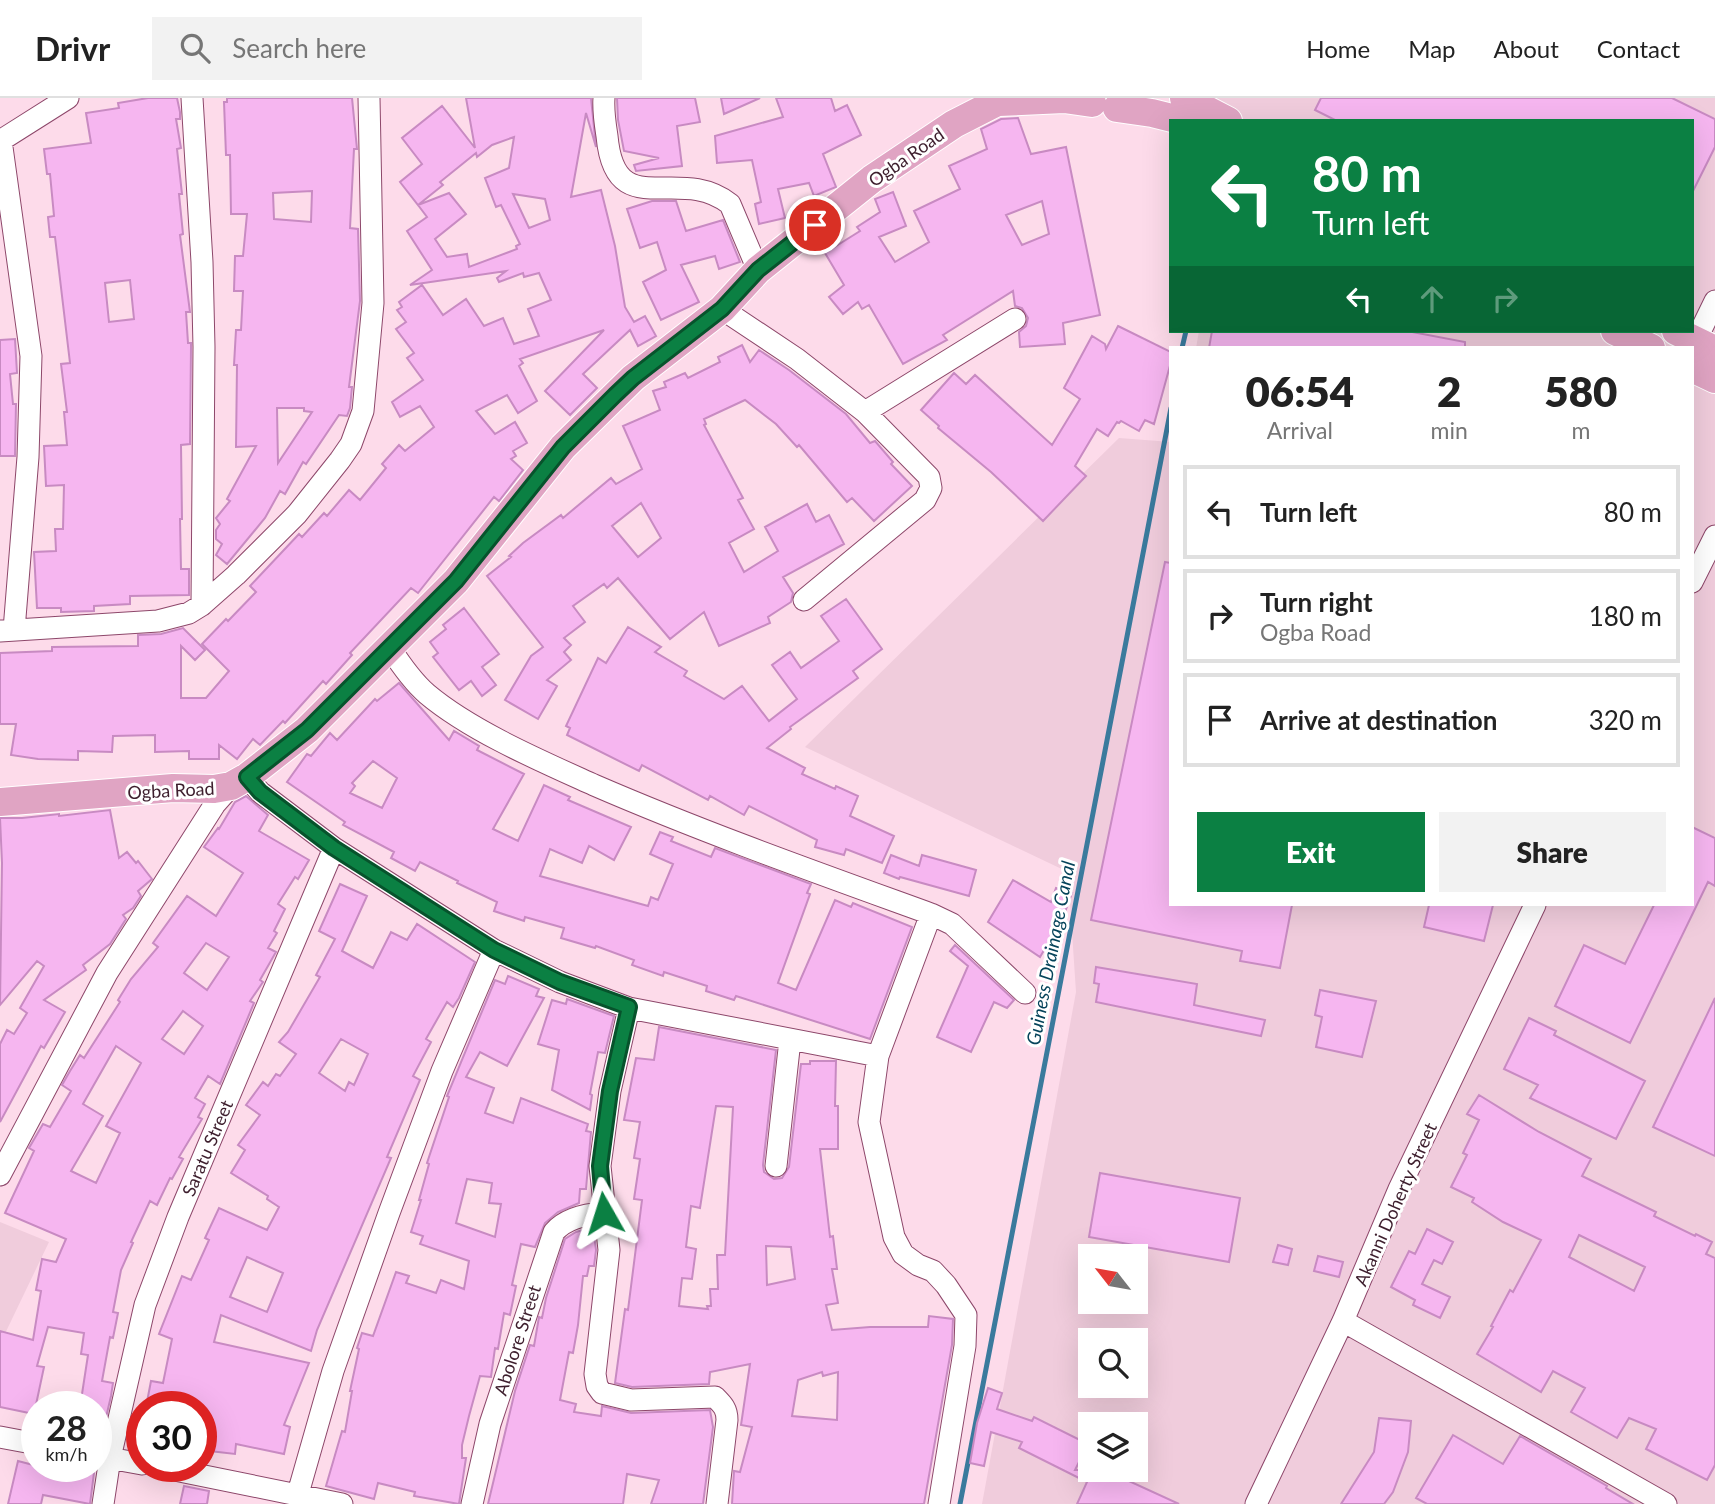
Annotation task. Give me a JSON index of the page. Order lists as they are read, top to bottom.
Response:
{
  "streets": {
    "main road": ["Ogba Road"],
    "street": ["Saratu Street", "Akanni Doherty Street", "Abolore Street"]
  },
  "water": ["Guiness Drainage Canal"],
  "north": "top left",
  "page": {
    "header": "Drivr",
    "search": "Search here",
    "nav": [
      "Home",
      "Map",
      "About",
      "Contact"
    ],
    "turn": ["80 m", "Turn left"],
    "eta": [
      "06:54",
      "Arrival",
      "2",
      "min",
      "580",
      "m"
    ],
    "list": [
      {
        "name": "Turn left",
        "value": "80 m"
      },
      {
        "name": "Turn right",
        "note": "Ogba Road",
        "value": "180 m"
      },
      {
        "name": "Arrive at destination",
        "value": "320 m"
      }
    ],
    "buttons": ["Exit", "Share"],
    "speed": "28 km/h",
    "limit": "30"
  }
}
